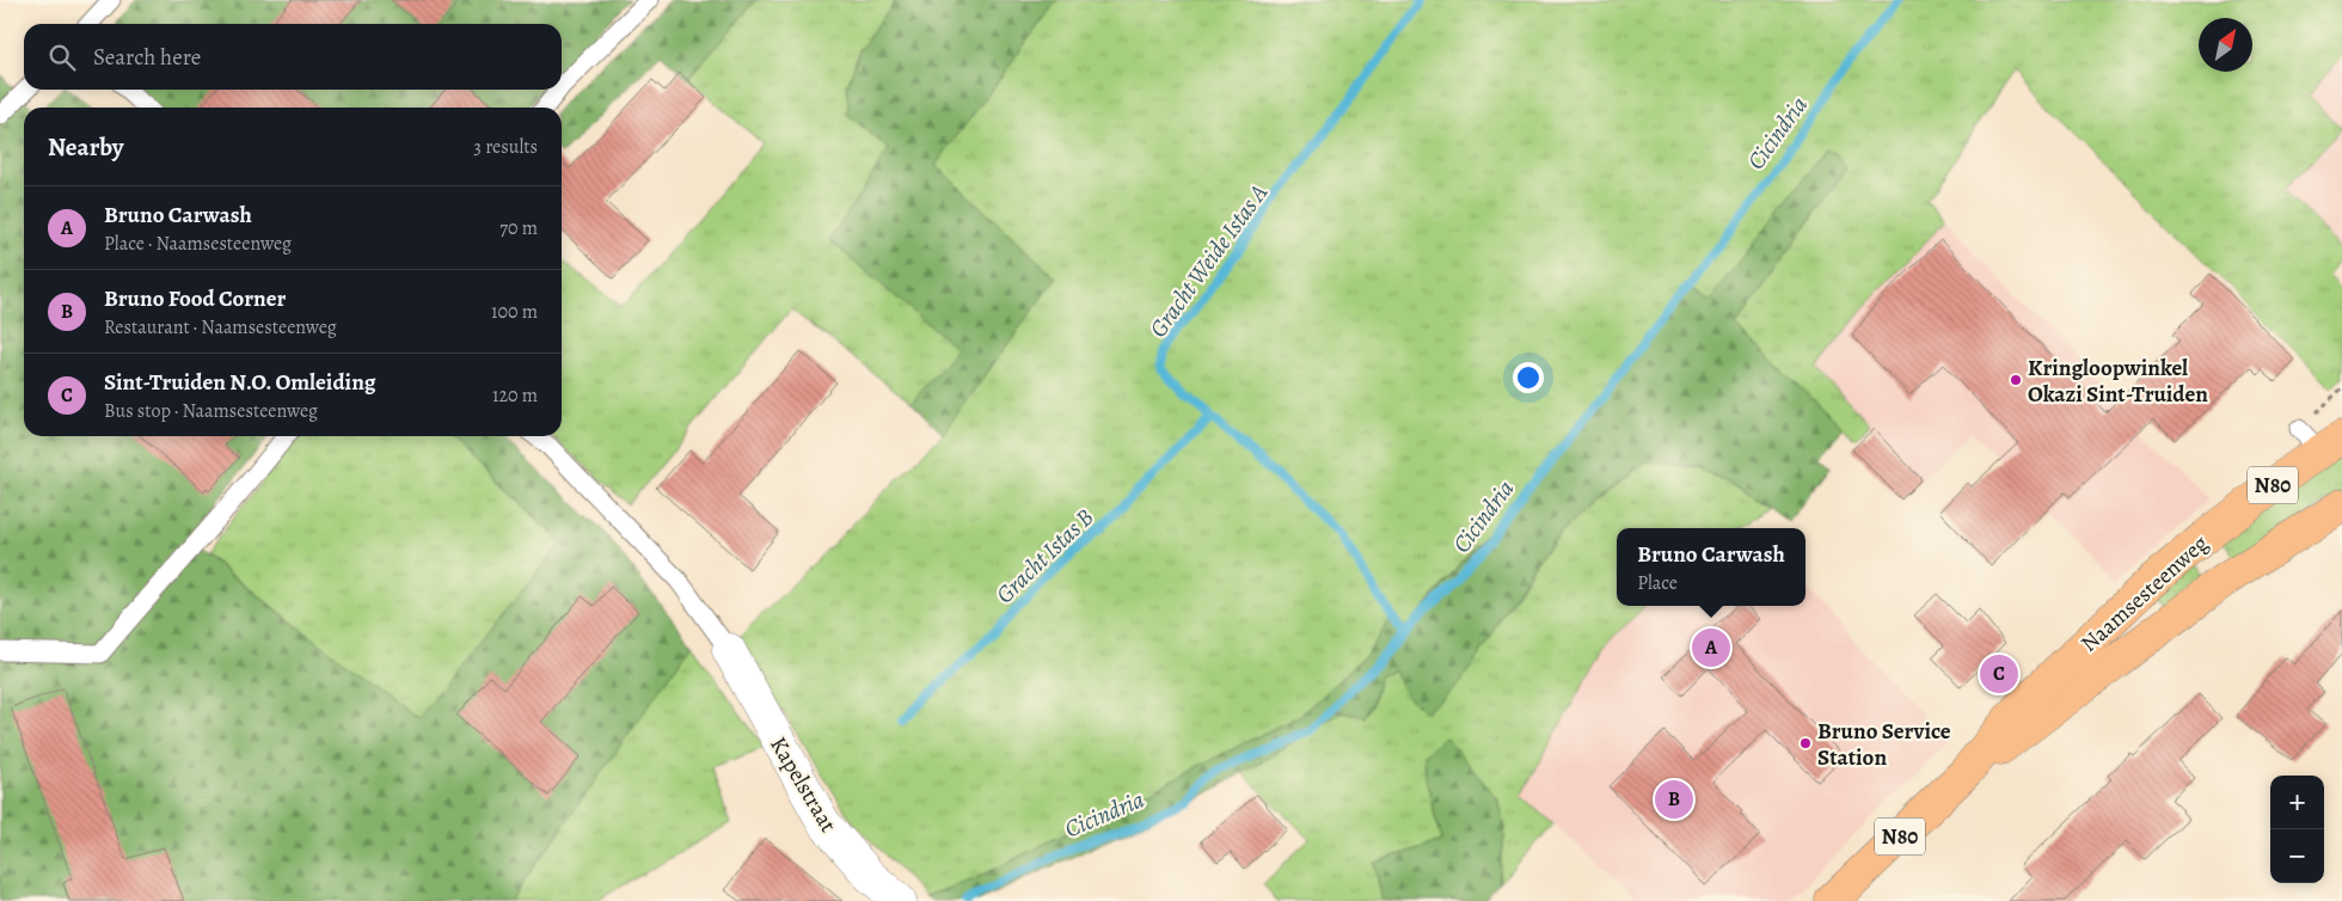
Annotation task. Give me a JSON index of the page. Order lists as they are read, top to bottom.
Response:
{
  "streets": {
    "main road": ["N80", "Naamsesteenweg"],
    "street": ["Kapelstraat"]
  },
  "water": ["Cicindria", "Gracht Weide Istas A", "Gracht Istas B"],
  "places": ["Kringloopwinkel Okazi Sint-Truiden", "Bruno Service Station"],
  "north": "top right",
  "page": {
    "search": "Search here",
    "heading": ["Nearby", "3 results"],
    "list": [
      {
        "mark": "A",
        "name": "Bruno Carwash",
        "note": "Place · Naamsesteenweg",
        "value": "70 m"
      },
      {
        "mark": "B",
        "name": "Bruno Food Corner",
        "note": "Restaurant · Naamsesteenweg",
        "value": "100 m"
      },
      {
        "mark": "C",
        "name": "Sint-Truiden N.O. Omleiding",
        "note": "Bus stop · Naamsesteenweg",
        "value": "120 m"
      }
    ],
    "popup": ["Bruno Carwash", "Place"],
    "pins": ["A", "C", "B"],
    "map_buttons": ["+", "−"]
  }
}
